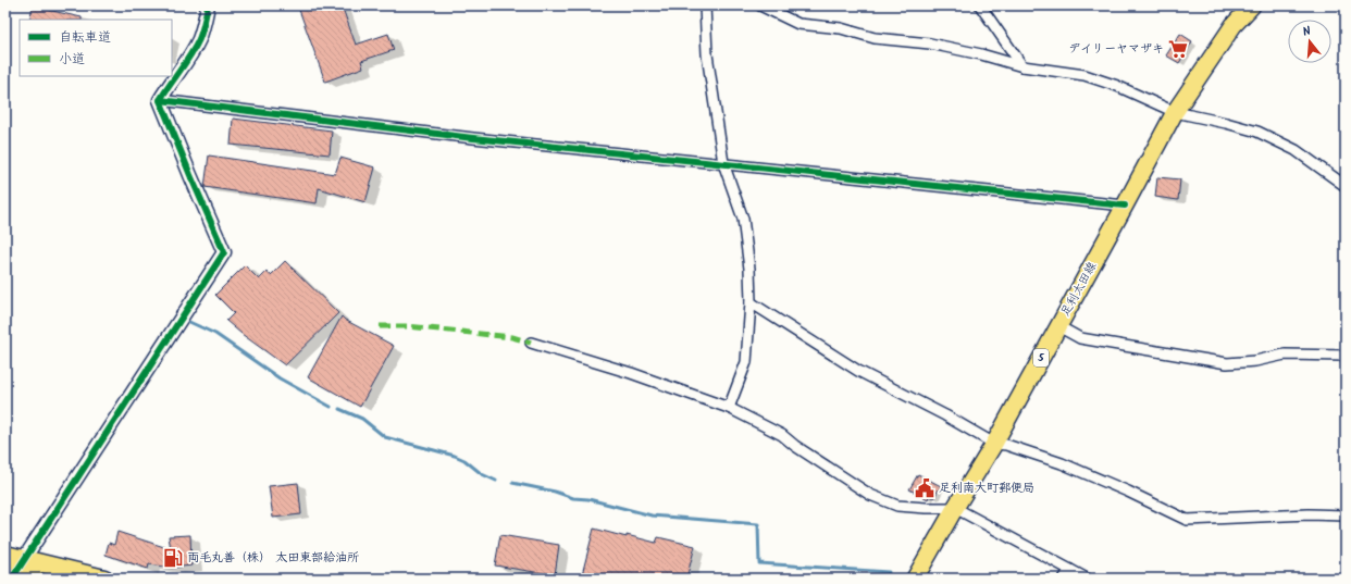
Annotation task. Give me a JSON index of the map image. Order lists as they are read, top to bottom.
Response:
{
  "streets": {
    "main road": ["足利太田線", "5"]
  },
  "places": {
    "supermarket": ["デイリーヤマザキ"],
    "public building": ["足利南大町郵便局"],
    "fuel station": ["両毛丸善（株） 太田東部給油所"]
  },
  "legend": ["自転車道", "小道"],
  "north": "top"
}
